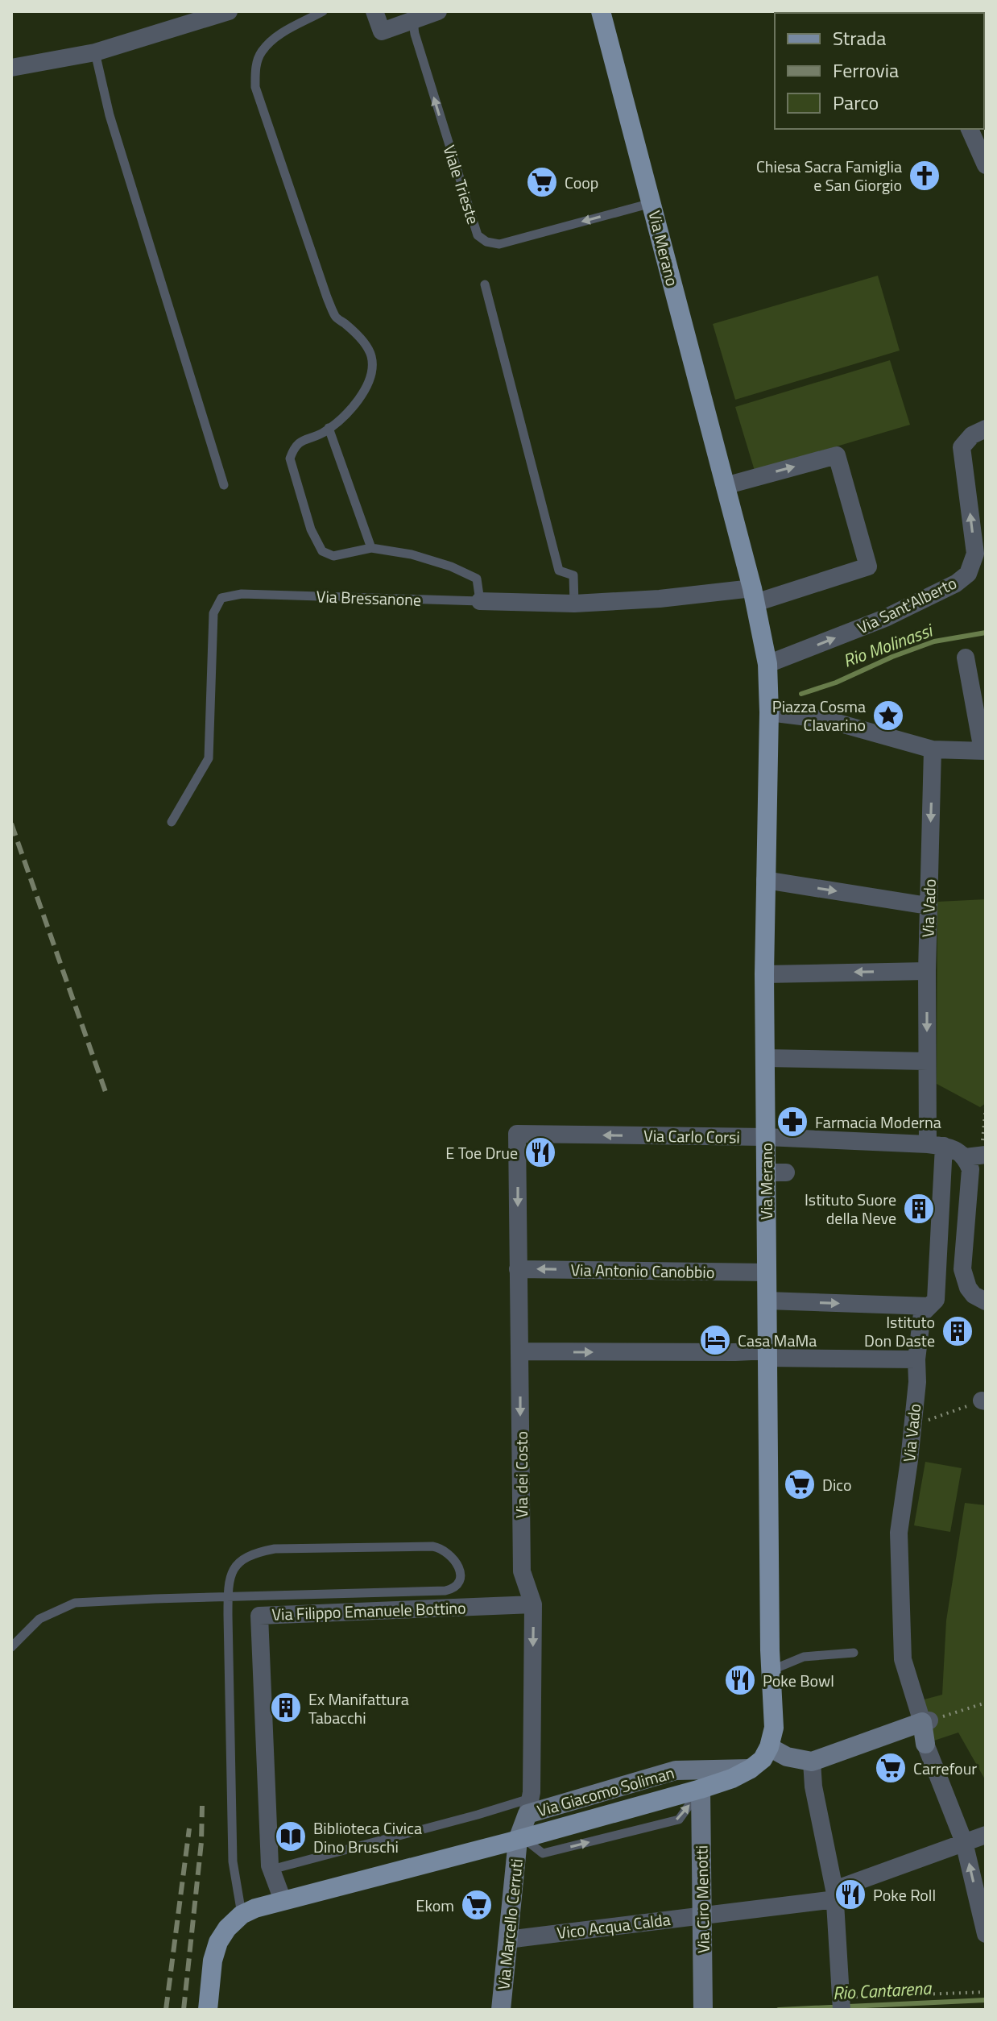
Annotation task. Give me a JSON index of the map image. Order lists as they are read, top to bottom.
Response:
{
  "streets": {
    "main road": ["Via Merano", "Via Giacomo Soliman"],
    "street": [
      "Via Bressanone",
      "Via Sant'Alberto",
      "Via Vado",
      "Via Carlo Corsi",
      "Via Antonio Canobbio",
      "Via dei Costo",
      "Via Filippo Emanuele Bottino",
      "Via Ciro Menotti",
      "Via Marcello Cerruti",
      "Vico Acqua Calda"
    ],
    "lane": ["Viale Trieste"]
  },
  "crossings": [
    ["Viale Trieste", "Via Merano"],
    ["Via Merano", "Via Bressanone"],
    ["Via Merano", "Via Sant'Alberto"],
    ["Via Merano", "Via Carlo Corsi"],
    ["Via Merano", "Via Antonio Canobbio"],
    ["Via Merano", "Via Giacomo Soliman"],
    ["Via Vado", "Via Carlo Corsi"],
    ["Via Carlo Corsi", "Via dei Costo"],
    ["Via Antonio Canobbio", "Via dei Costo"],
    ["Via dei Costo", "Via Filippo Emanuele Bottino"],
    ["Via dei Costo", "Via Giacomo Soliman"],
    ["Via Filippo Emanuele Bottino", "Via Giacomo Soliman"],
    ["Via Giacomo Soliman", "Via Ciro Menotti"],
    ["Via Giacomo Soliman", "Via Marcello Cerruti"],
    ["Via Ciro Menotti", "Vico Acqua Calda"],
    ["Via Marcello Cerruti", "Vico Acqua Calda"]
  ],
  "one_way": ["Via Sant'Alberto", "Via Carlo Corsi", "Via dei Costo"],
  "water": ["Rio Molinassi", "Rio Cantarena"],
  "places": {
    "church": ["Chiesa Sacra Famiglia e San Giorgio"],
    "supermarket": [
      "Coop",
      "Dico",
      "Carrefour",
      "Ekom"
    ],
    "place": ["Piazza Cosma Clavarino"],
    "pharmacy": ["Farmacia Moderna"],
    "restaurant": ["E Toe Drue", "Poke Bowl", "Poke Roll"],
    "building": ["Istituto Suore della Neve", "Istituto Don Daste", "Ex Manifattura Tabacchi"],
    "hotel": ["Casa MaMa"],
    "library": ["Biblioteca Civica Dino Bruschi"]
  },
  "legend": ["Strada", "Ferrovia", "Parco"]
}
